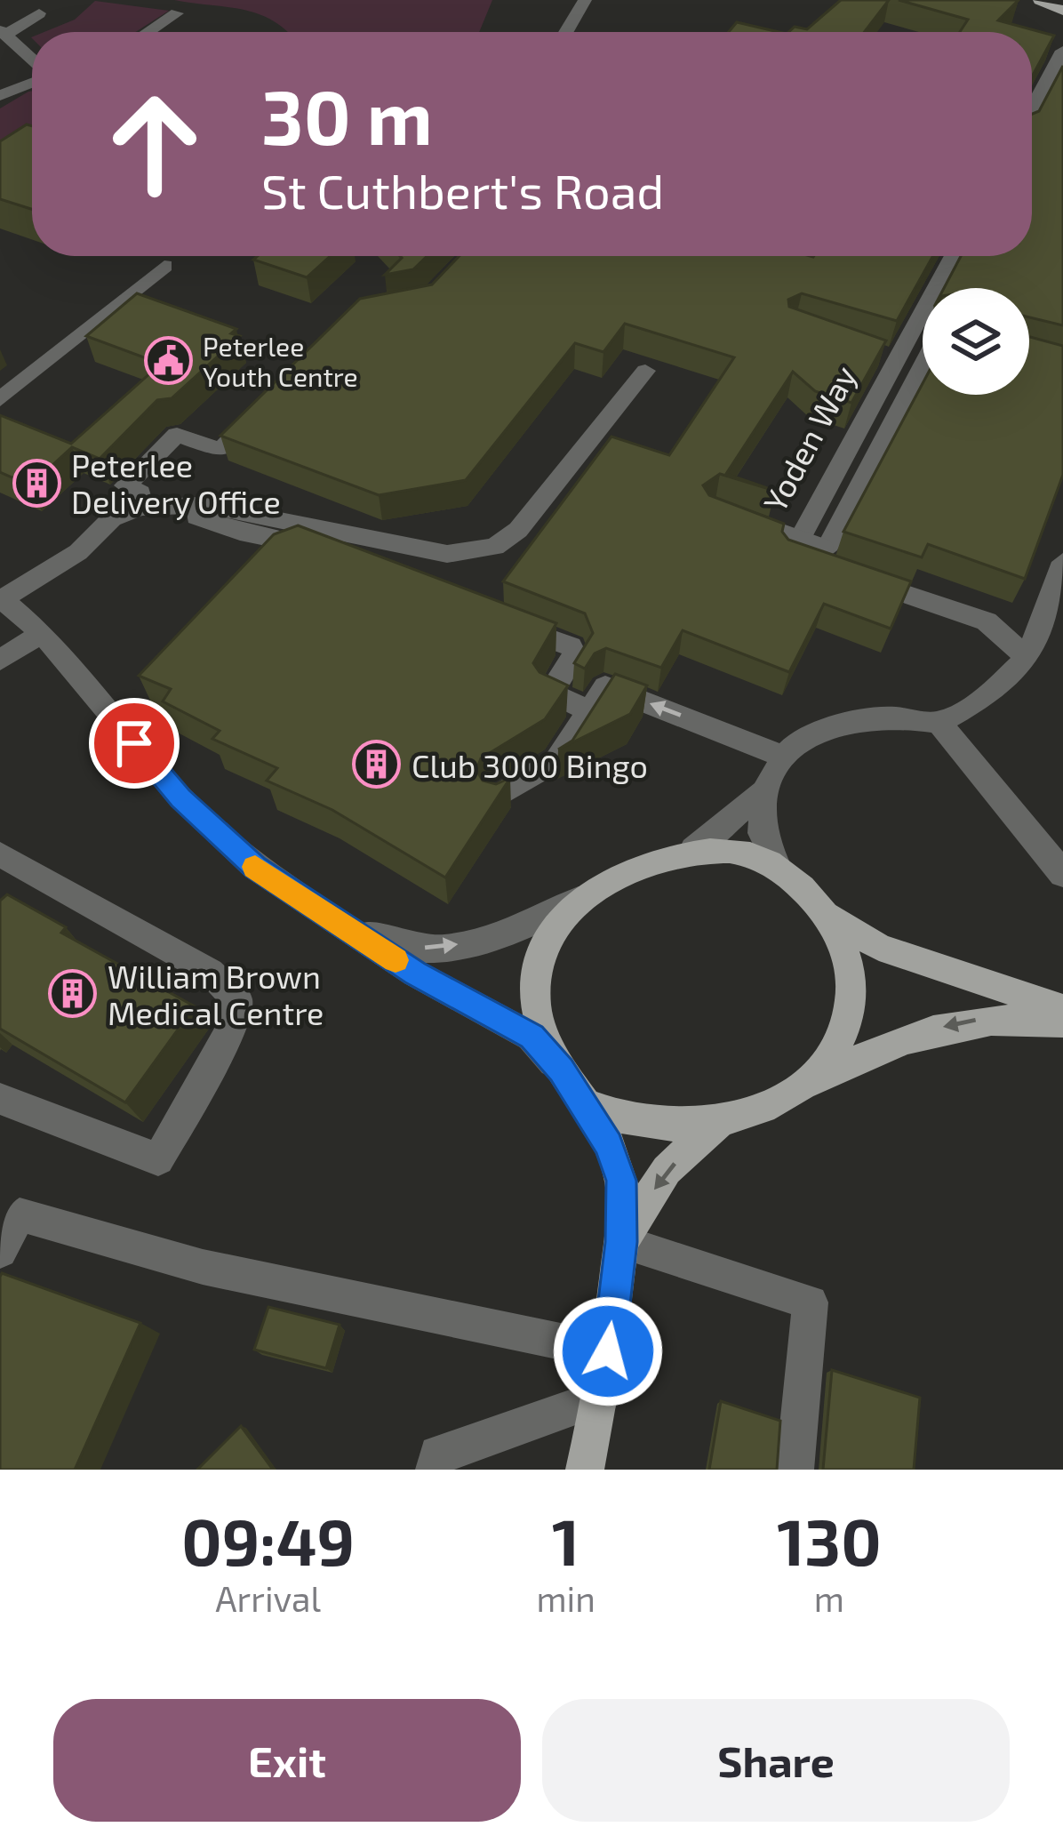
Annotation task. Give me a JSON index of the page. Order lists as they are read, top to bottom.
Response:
{
  "streets": {
    "street": ["Yoden Way"]
  },
  "places": {
    "public building": ["Peterlee Youth Centre"],
    "building": ["Peterlee Delivery Office", "Club 3000 Bingo", "William Brown Medical Centre"]
  },
  "page": {
    "turn": ["30 m", "St Cuthbert's Road"],
    "eta": [
      "09:49",
      "Arrival",
      "1",
      "min",
      "130",
      "m"
    ],
    "buttons": ["Exit", "Share"]
  }
}
